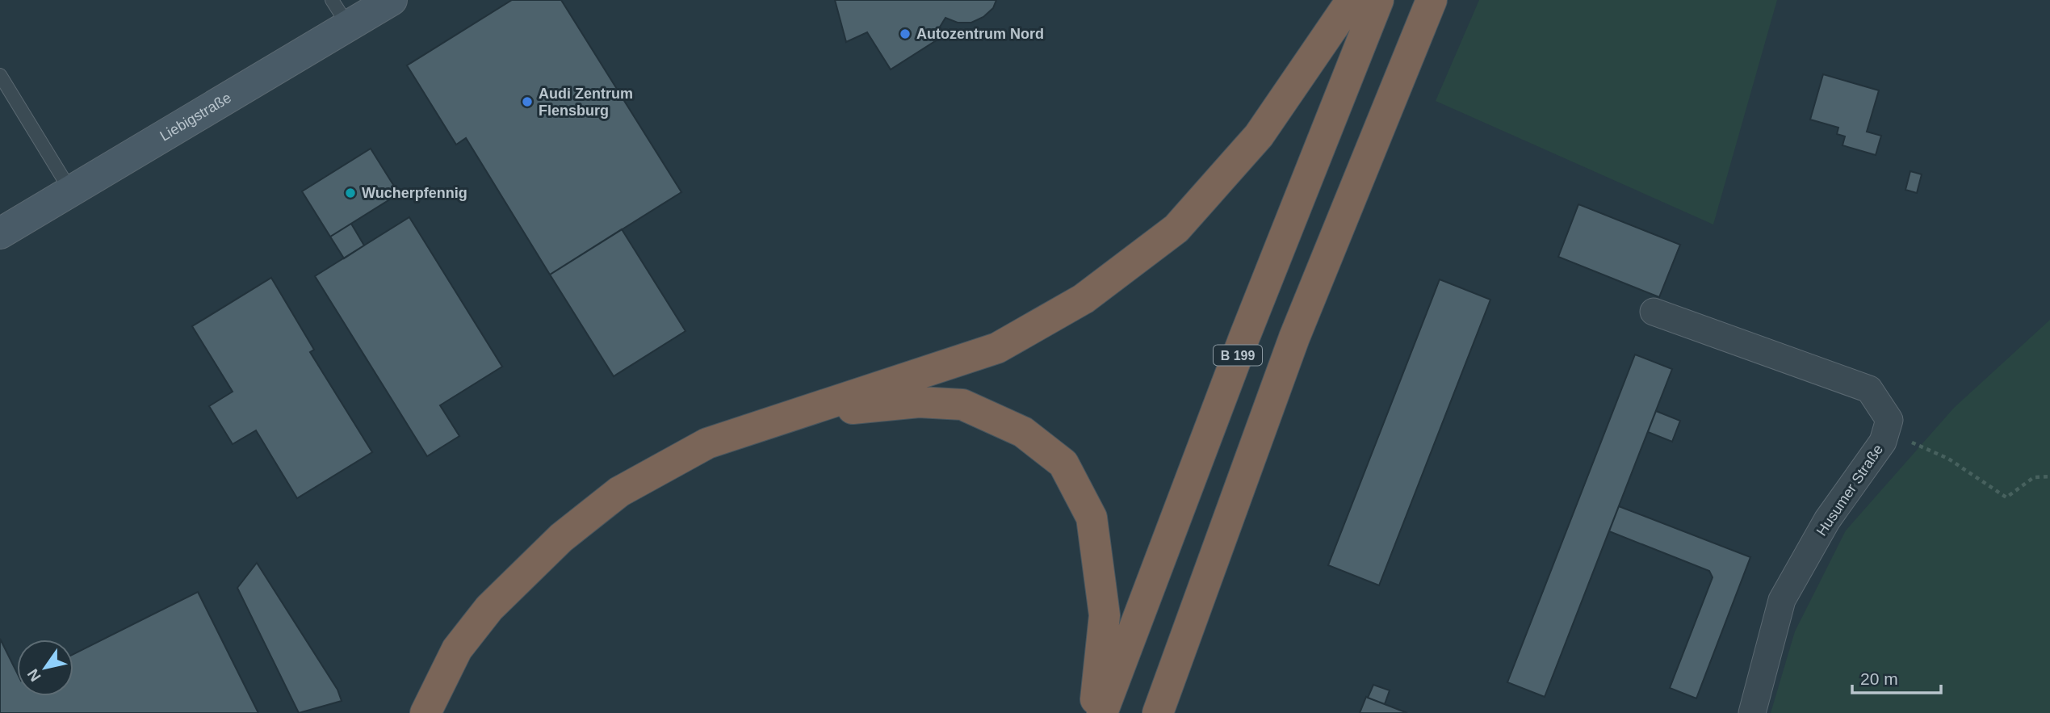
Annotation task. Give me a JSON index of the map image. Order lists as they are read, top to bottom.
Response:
{
  "streets": {
    "highway": ["B 199"],
    "street": ["Liebigstraße", "Husumer Straße"]
  },
  "places": ["Autozentrum Nord", "Audi Zentrum Flensburg", "Wucherpfennig"],
  "scale_bar": "20 m",
  "north": "bottom left"
}
